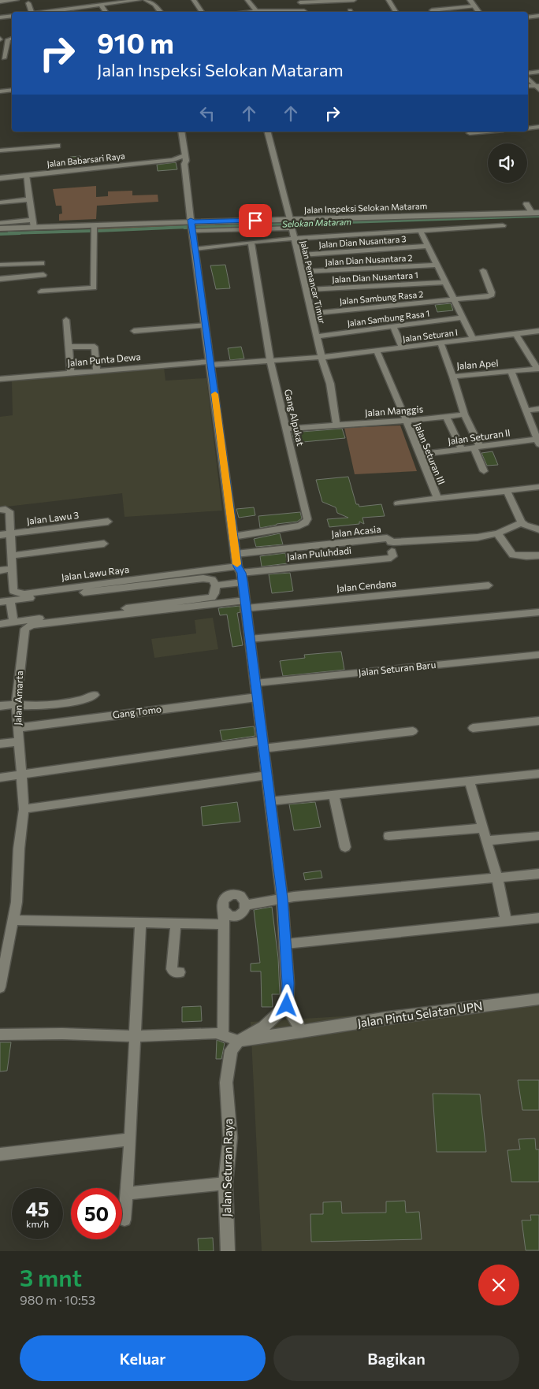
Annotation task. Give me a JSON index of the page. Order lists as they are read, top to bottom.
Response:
{
  "streets": {
    "main road": [
      "Jalan Babarsari Raya",
      "Jalan Inspeksi Selokan Mataram",
      "Jalan Pintu Selatan UPN",
      "Jalan Seturan Raya"
    ],
    "street": [
      "Jalan Dian Nusantara 3",
      "Jalan Dian Nusantara 2",
      "Jalan Dian Nusantara 1",
      "Jalan Pemancar Timur",
      "Jalan Sambung Rasa 2",
      "Jalan Sambung Rasa 1",
      "Jalan Seturan I",
      "Jalan Punta Dewa",
      "Jalan Apel",
      "Jalan Manggis",
      "Gang Alpukat",
      "Jalan Seturan II",
      "Jalan Seturan III",
      "Jalan Lawu 3",
      "Jalan Acasia",
      "Jalan Puluhdadi",
      "Jalan Lawu Raya",
      "Jalan Cendana",
      "Jalan Seturan Baru",
      "Jalan Amarta",
      "Gang Tomo"
    ]
  },
  "crossings": [
    ["Jalan Dian Nusantara 3", "Jalan Pemancar Timur"],
    ["Jalan Dian Nusantara 2", "Jalan Pemancar Timur"],
    ["Jalan Dian Nusantara 1", "Jalan Pemancar Timur"],
    ["Jalan Pemancar Timur", "Jalan Sambung Rasa 2"],
    ["Jalan Pemancar Timur", "Jalan Sambung Rasa 1"],
    ["Jalan Pemancar Timur", "Jalan Seturan I"],
    ["Jalan Pemancar Timur", "Jalan Manggis"],
    ["Jalan Pemancar Timur", "Gang Alpukat"],
    ["Jalan Seturan I", "Jalan Apel"],
    ["Jalan Seturan I", "Jalan Seturan III"],
    ["Jalan Manggis", "Gang Alpukat"],
    ["Jalan Manggis", "Jalan Seturan III"],
    ["Jalan Seturan II", "Jalan Seturan III"],
    ["Jalan Lawu 3", "Jalan Lawu Raya"],
    ["Jalan Puluhdadi", "Jalan Lawu Raya"],
    ["Jalan Cendana", "Jalan Amarta"],
    ["Jalan Amarta", "Gang Tomo"]
  ],
  "water": ["Selokan Mataram"],
  "page": {
    "turn": ["910 m", "Jalan Inspeksi Selokan Mataram"],
    "speed": "45 km/h",
    "limit": "50",
    "heading": ["3 mnt", "980 m · 10:53"],
    "buttons": ["Keluar", "Bagikan"]
  }
}
